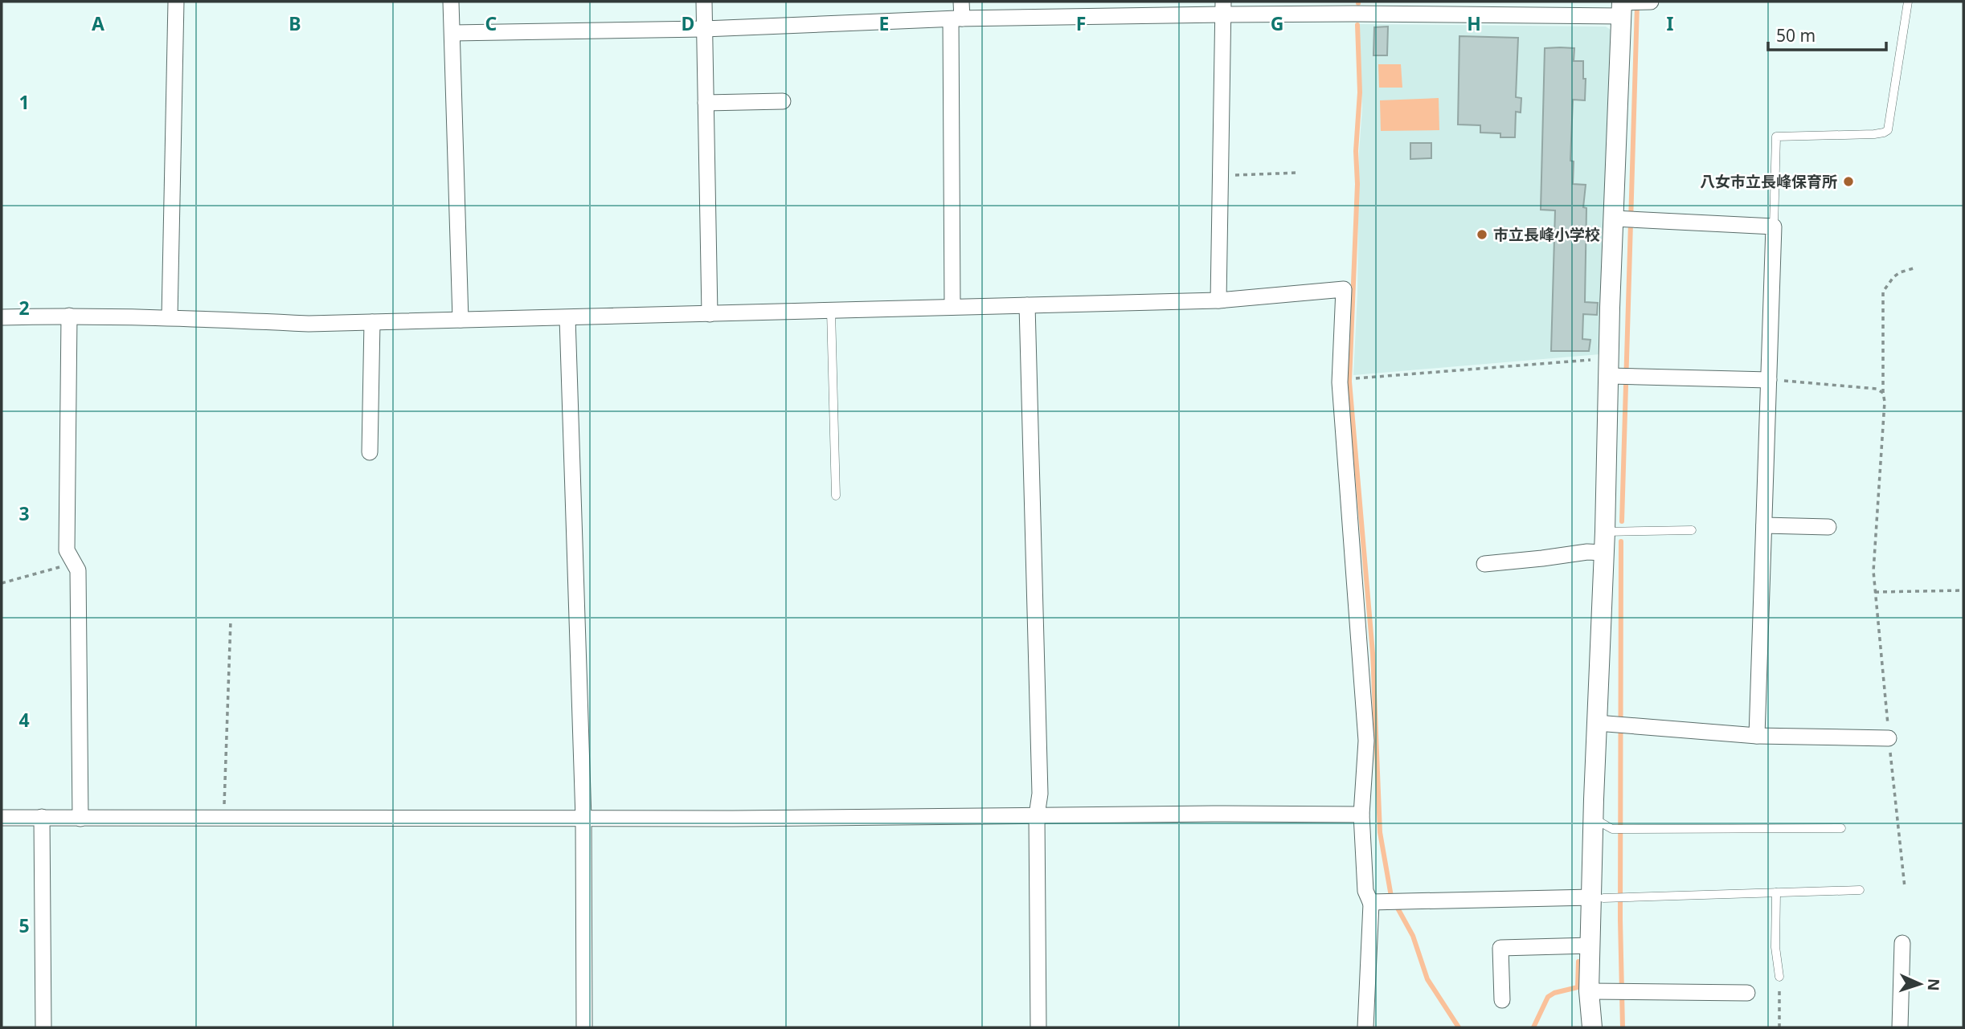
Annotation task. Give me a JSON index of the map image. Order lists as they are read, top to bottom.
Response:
{
  "places": ["八女市立長峰保育所", "市立長峰小学校"],
  "scale_bar": "50 m",
  "north": "right",
  "grid": {
    "columns": [
      "A",
      "B",
      "C",
      "D",
      "E",
      "F",
      "G",
      "H",
      "I"
    ],
    "rows": [
      "1",
      "2",
      "3",
      "4",
      "5"
    ]
  }
}
